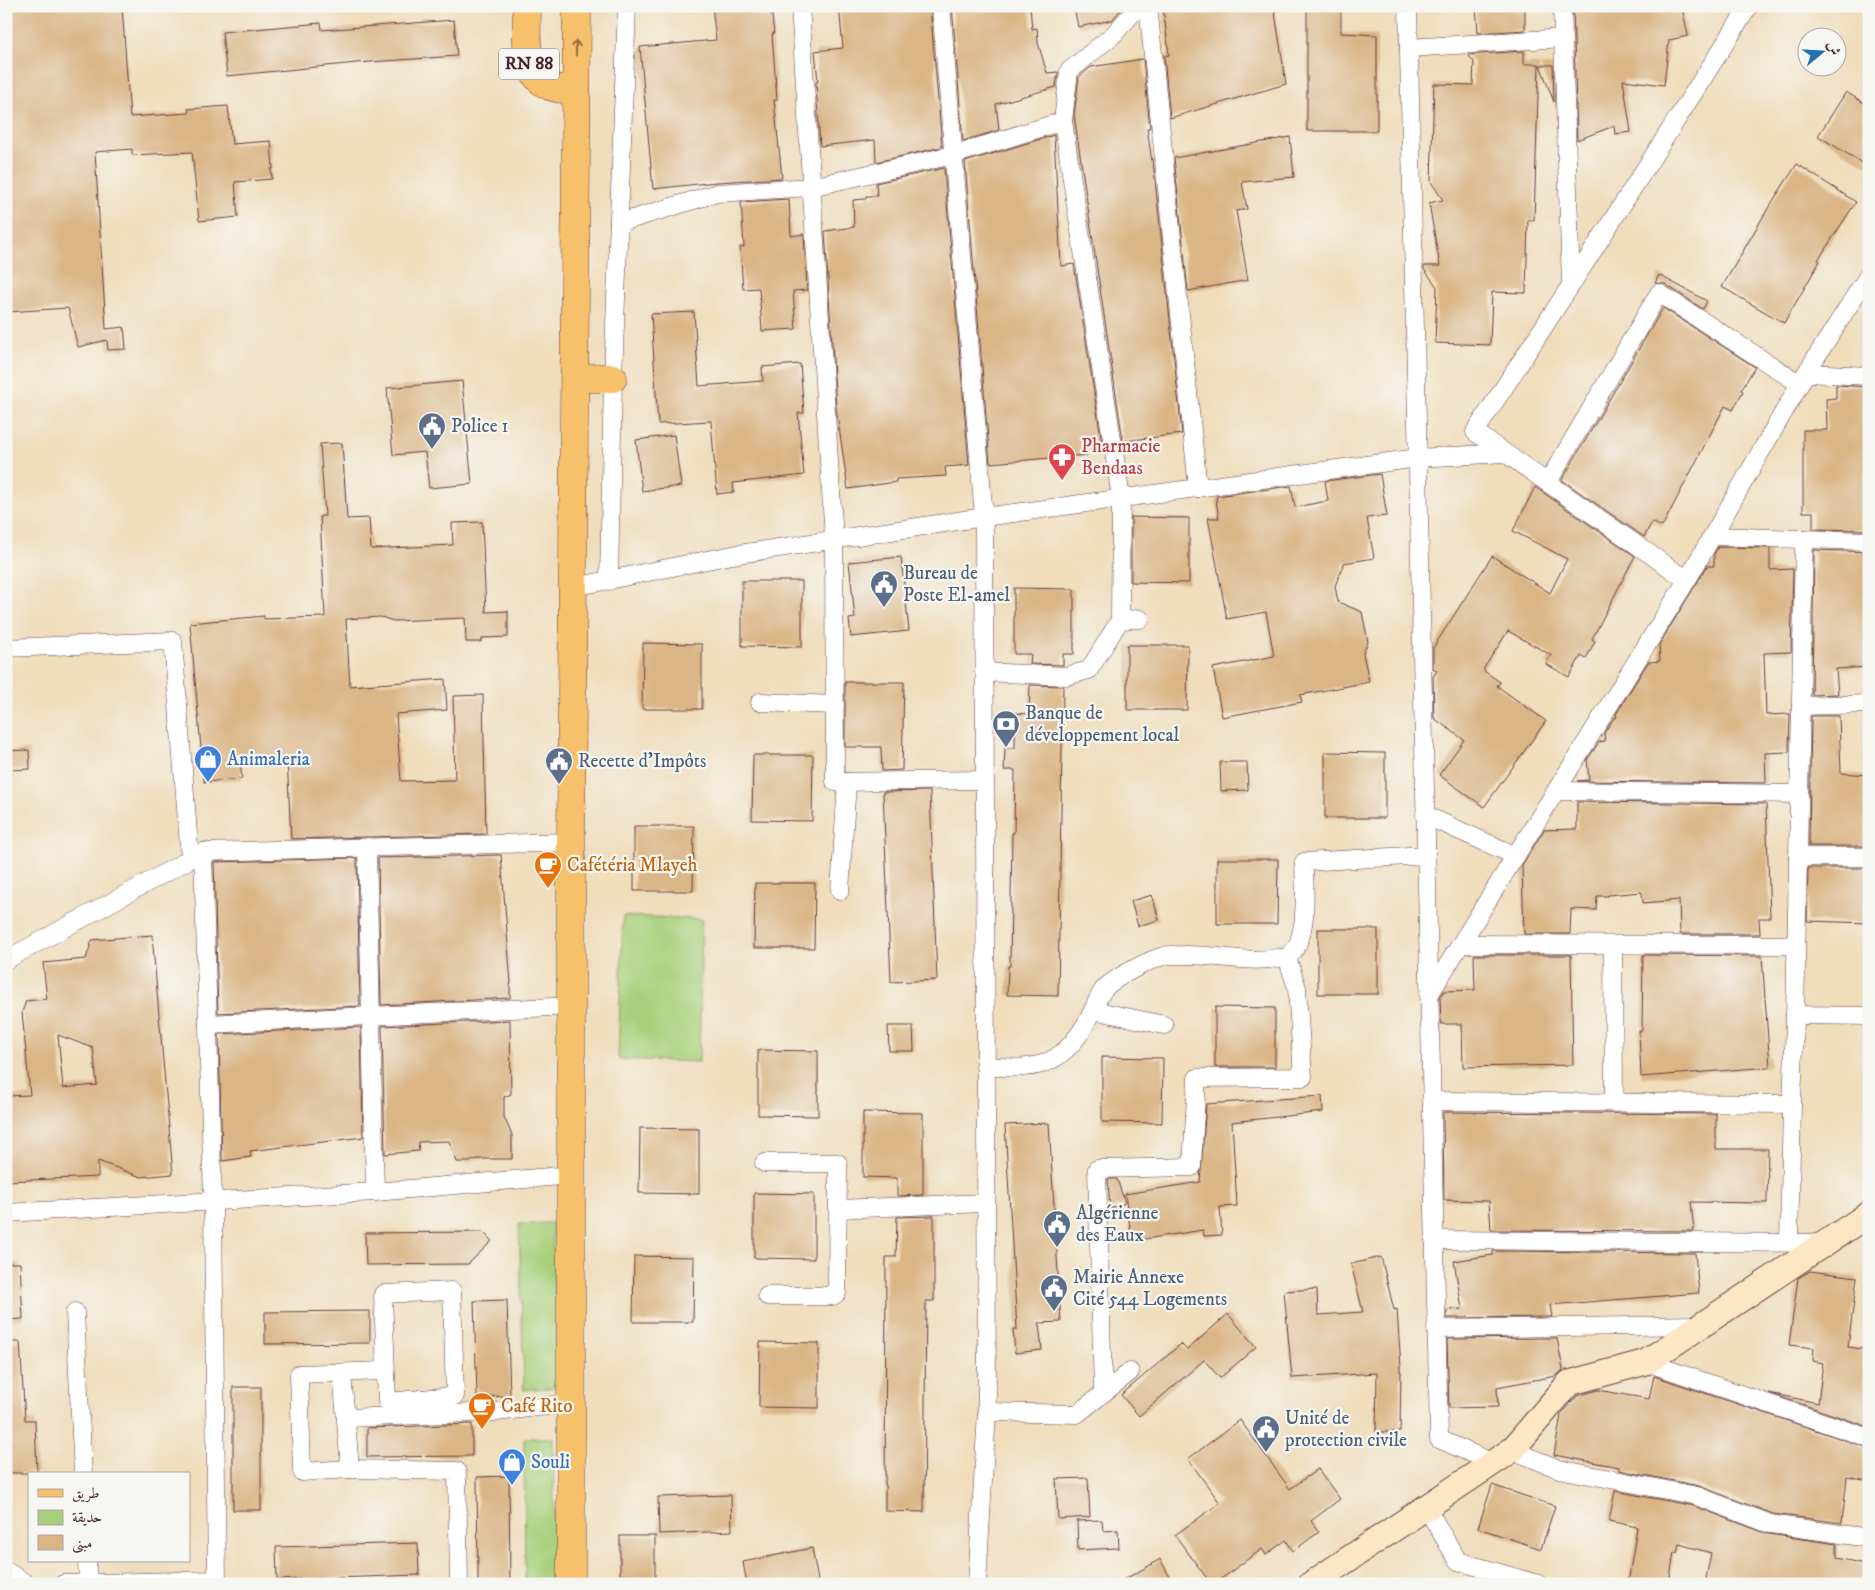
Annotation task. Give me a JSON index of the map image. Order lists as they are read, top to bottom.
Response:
{
  "streets": {
    "main road": ["RN 88"]
  },
  "places": {
    "public building": [
      "Police 1",
      "Bureau de Poste El-amel",
      "Recette d'Impôts",
      "Algérienne des Eaux",
      "Mairie Annexe Cité 544 Logements",
      "Unité de protection civile"
    ],
    "pharmacy": ["Pharmacie Bendaas"],
    "bank": ["Banque de développement local"],
    "shop": ["Animaleria", "Souli"],
    "cafe": ["Cafétéria Mlayeh", "Café Rito"]
  },
  "legend": ["طريق", "حديقة", "مبنى"],
  "north": "right"
}
